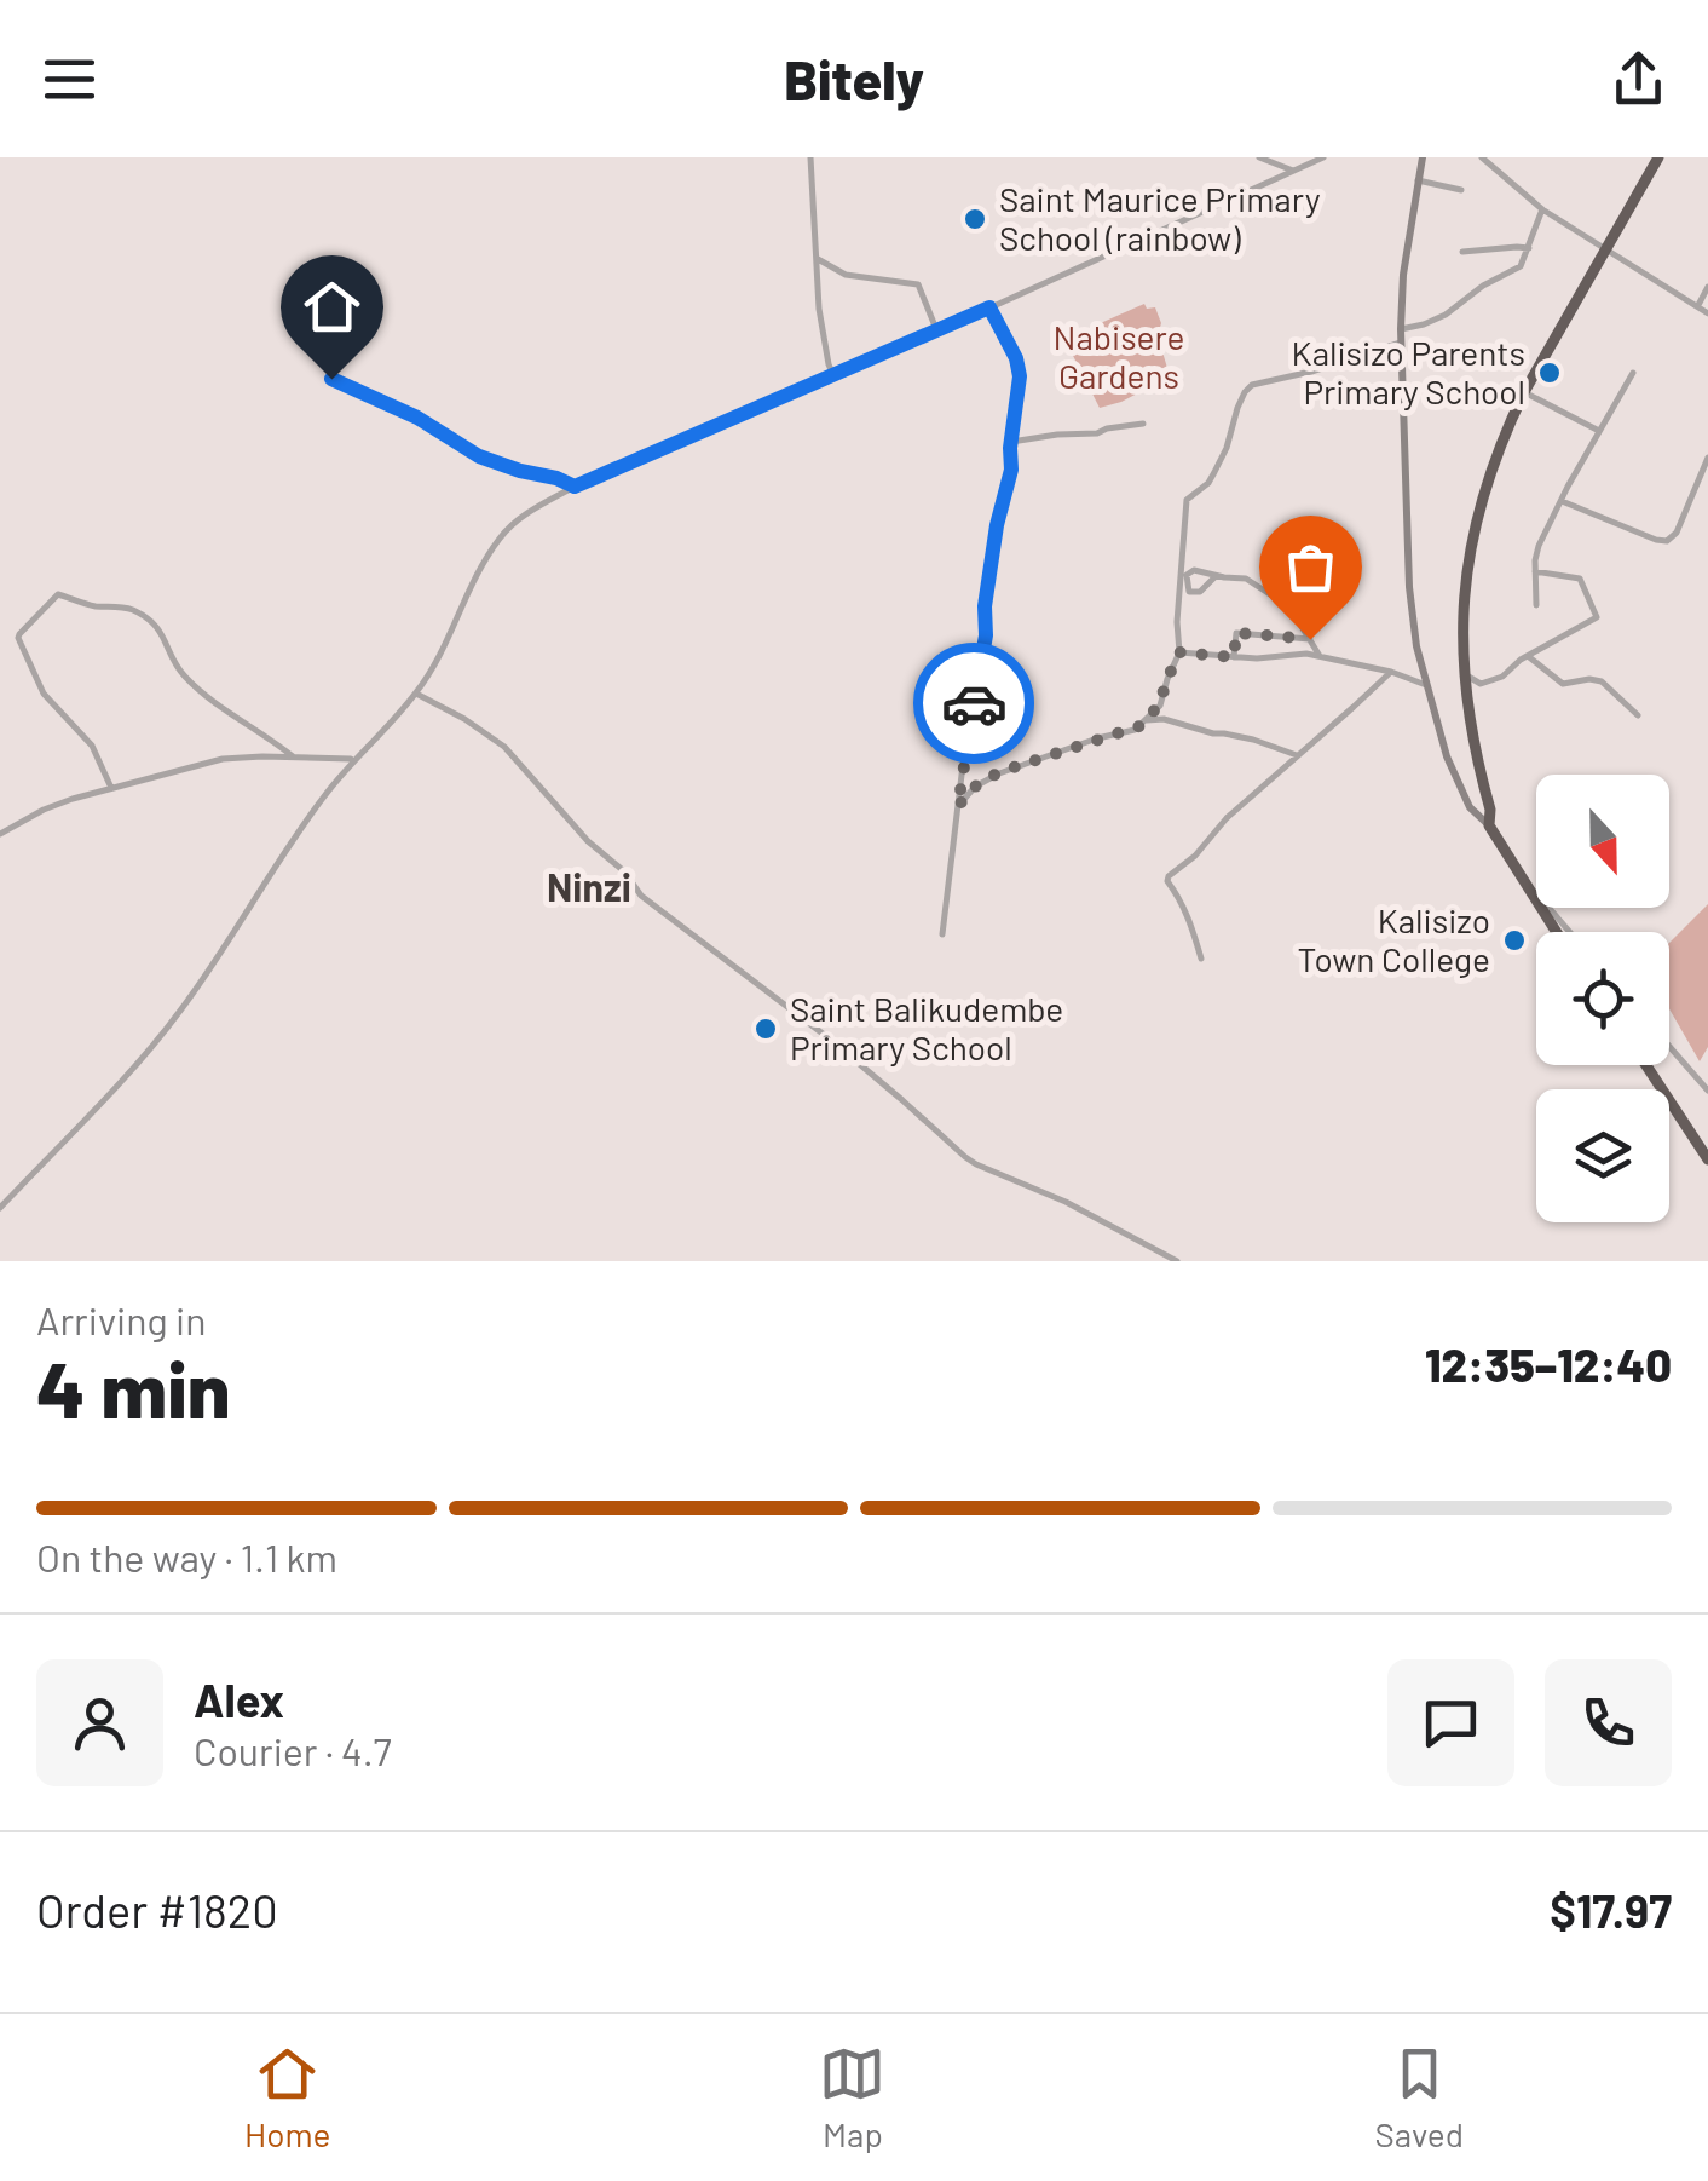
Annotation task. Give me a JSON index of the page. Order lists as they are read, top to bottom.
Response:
{
  "districts": ["Ninzi"],
  "parks": ["Nabisere Gardens"],
  "places": [
    "Saint Maurice Primary School (rainbow)",
    "Kalisizo Parents Primary School",
    "Kalisizo Town College",
    "Saint Balikudembe Primary School"
  ],
  "north": "bottom",
  "page": {
    "header": "Bitely",
    "heading": ["4 min", "Arriving in", "12:35–12:40"],
    "panel": [
      "Alex",
      "Courier · 4.7",
      "Order #1820",
      "$17.97"
    ],
    "bar": "On the way · 1.1 km",
    "tabs": ["Home", "Map", "Saved"]
  }
}
